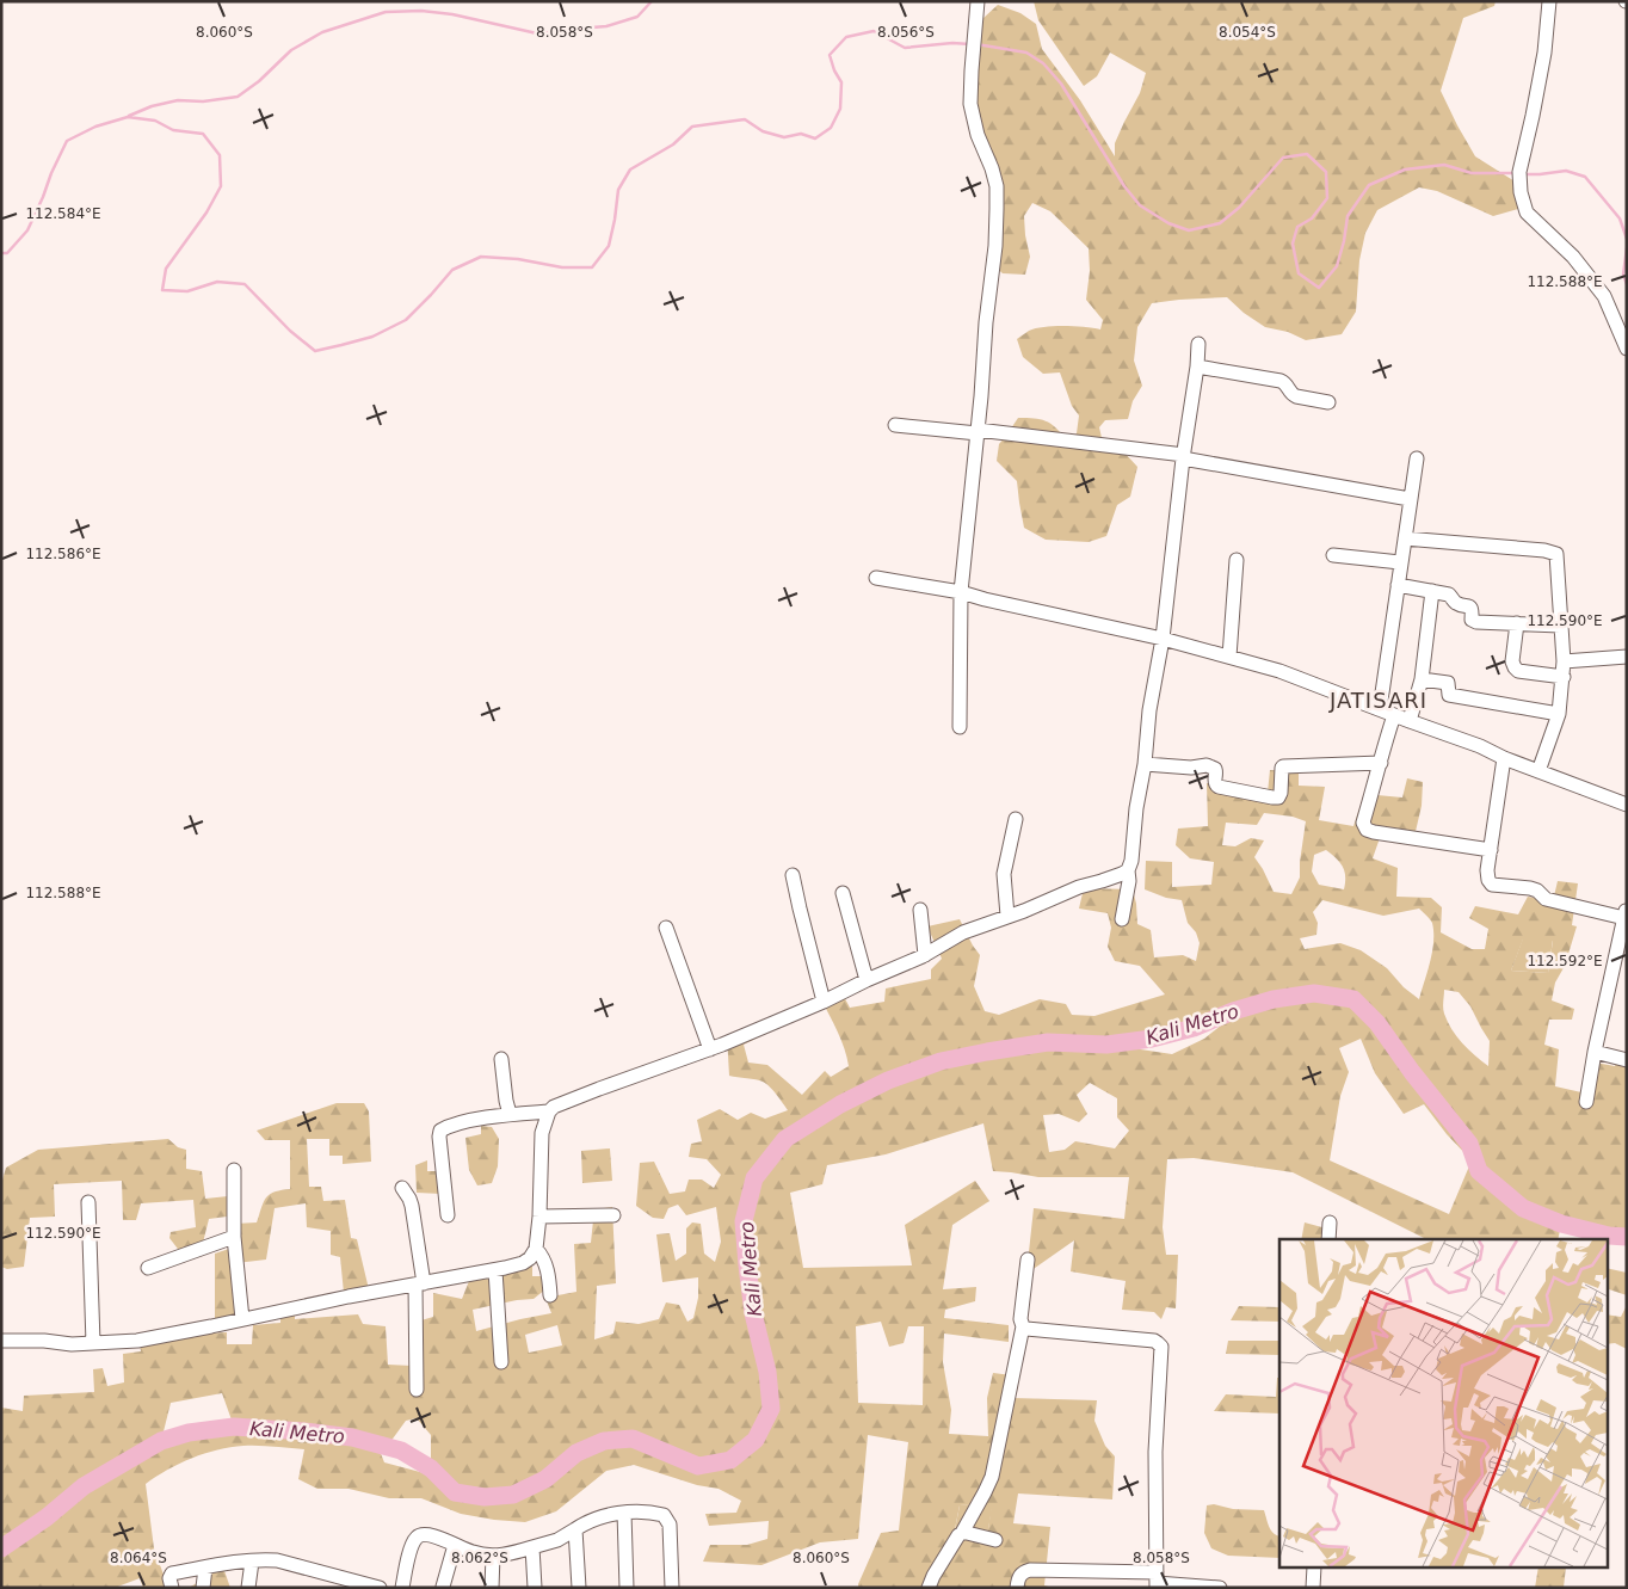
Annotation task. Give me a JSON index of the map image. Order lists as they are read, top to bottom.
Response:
{
  "districts": ["JATISARI"],
  "water": ["Kali Metro"],
  "coordinates": [
    "8.060°S",
    "8.058°S",
    "8.056°S",
    "8.054°S",
    "112.584°E",
    "112.588°E",
    "112.586°E",
    "112.590°E",
    "112.592°E",
    "8.064°S",
    "8.062°S"
  ]
}
